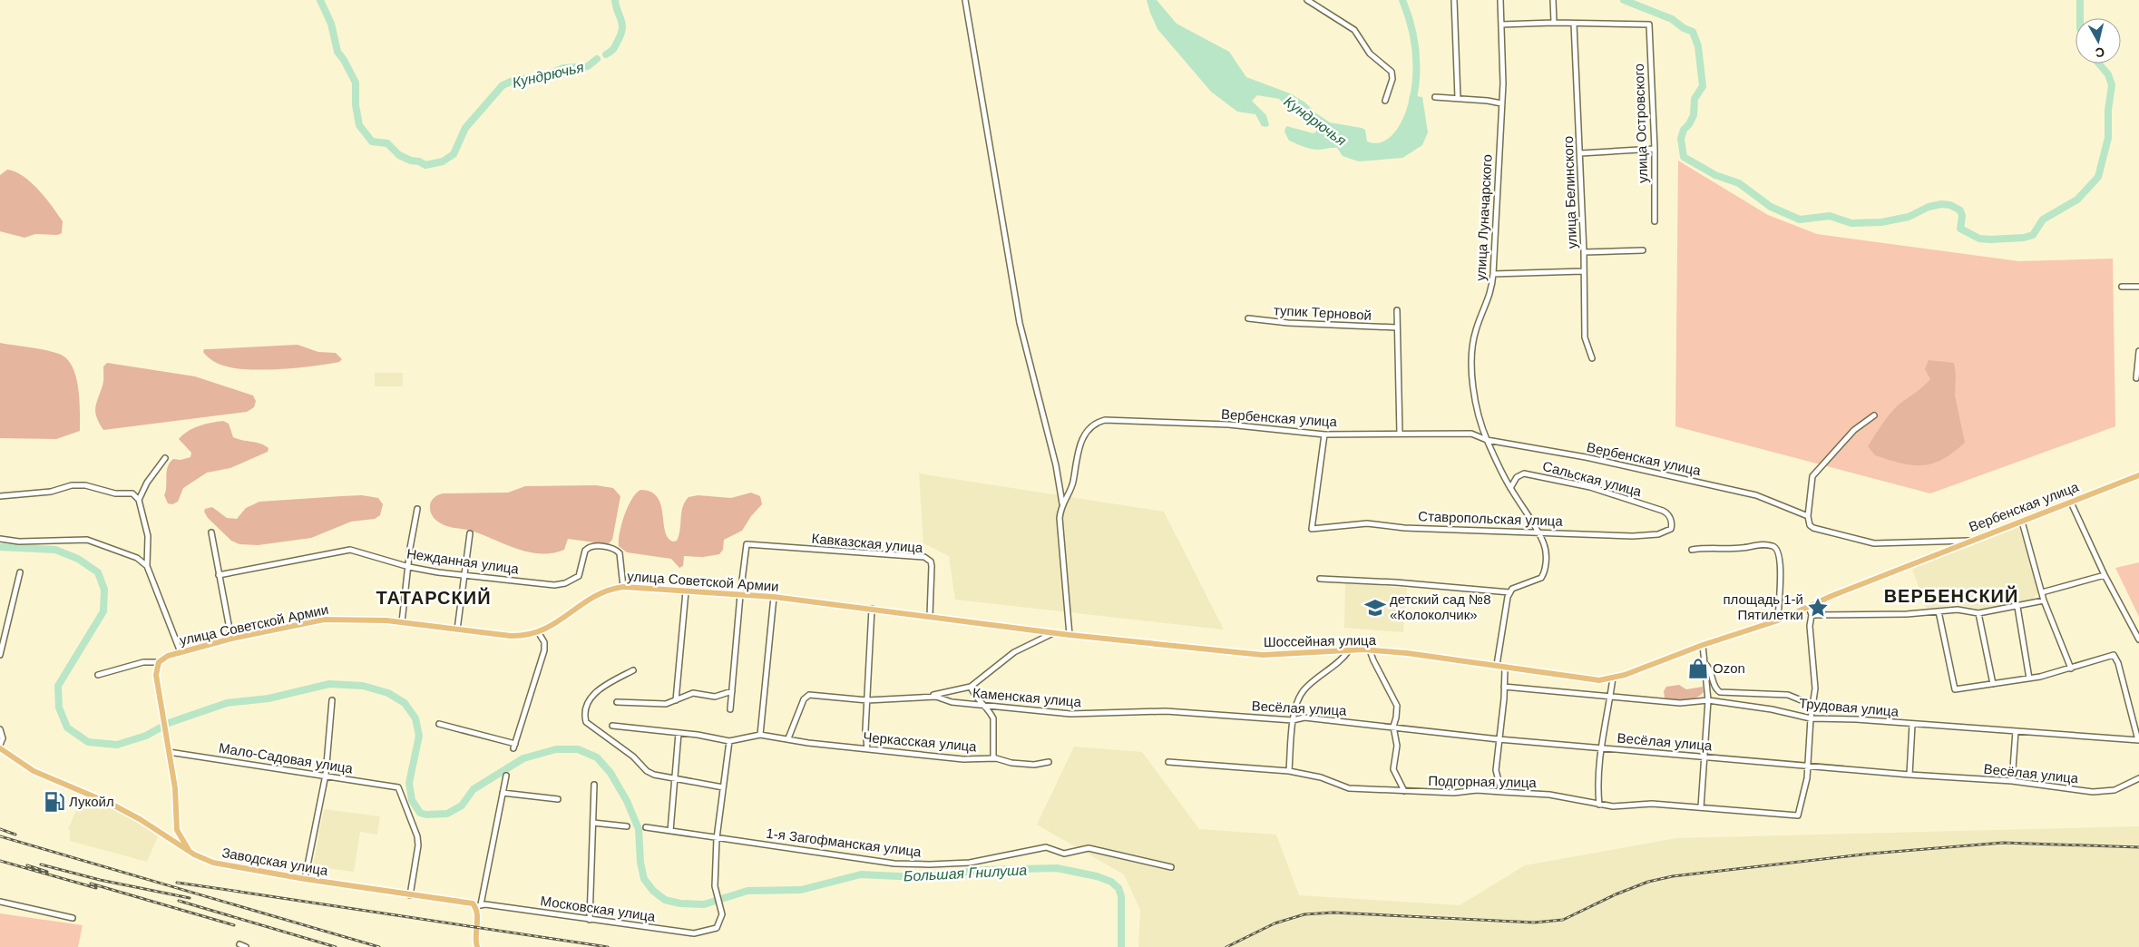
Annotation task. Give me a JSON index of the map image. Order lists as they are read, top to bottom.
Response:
{
  "streets": {
    "main road": [
      "Вербенская улица",
      "улица Советской Армии",
      "Шоссейная улица",
      "Заводская улица"
    ],
    "street": [
      "улица Островского",
      "улица Белинского",
      "улица Луначарского",
      "тупик Терновой",
      "Сальская улица",
      "Ставропольская улица",
      "Кавказская улица",
      "Нежданная улица",
      "Каменская улица",
      "Трудовая улица",
      "Весёлая улица",
      "Черкасская улица",
      "Мало-Садовая улица",
      "Подгорная улица",
      "1-я Загофманская улица",
      "Московская улица"
    ]
  },
  "crossings": [
    ["улица Островского", "улица Белинского"],
    ["улица Луначарского", "Вербенская улица"],
    ["улица Луначарского", "Сальская улица"],
    ["улица Луначарского", "Ставропольская улица"],
    ["Вербенская улица", "Ставропольская улица"],
    ["Сальская улица", "Ставропольская улица"],
    ["Кавказская улица", "улица Советской Армии"],
    ["Нежданная улица", "улица Советской Армии"],
    ["улица Советской Армии", "Шоссейная улица"],
    ["Каменская улица", "Весёлая улица"],
    ["Каменская улица", "Черкасская улица"],
    ["Весёлая улица", "Подгорная улица"],
    ["Мало-Садовая улица", "Заводская улица"],
    ["1-я Загофманская улица", "Московская улица"],
    ["Заводская улица", "Московская улица"]
  ],
  "districts": ["ВЕРБЕНСКИЙ", "ТАТАРСКИЙ"],
  "water": ["Кундрючья", "Большая Гнилуша"],
  "places": {
    "school or university": ["детский сад №8 «Колоколчик»"],
    "place": ["площадь 1-й Пятилетки"],
    "shop": ["Ozon"],
    "fuel station": ["Лукойл"]
  },
  "north": "bottom"
}
